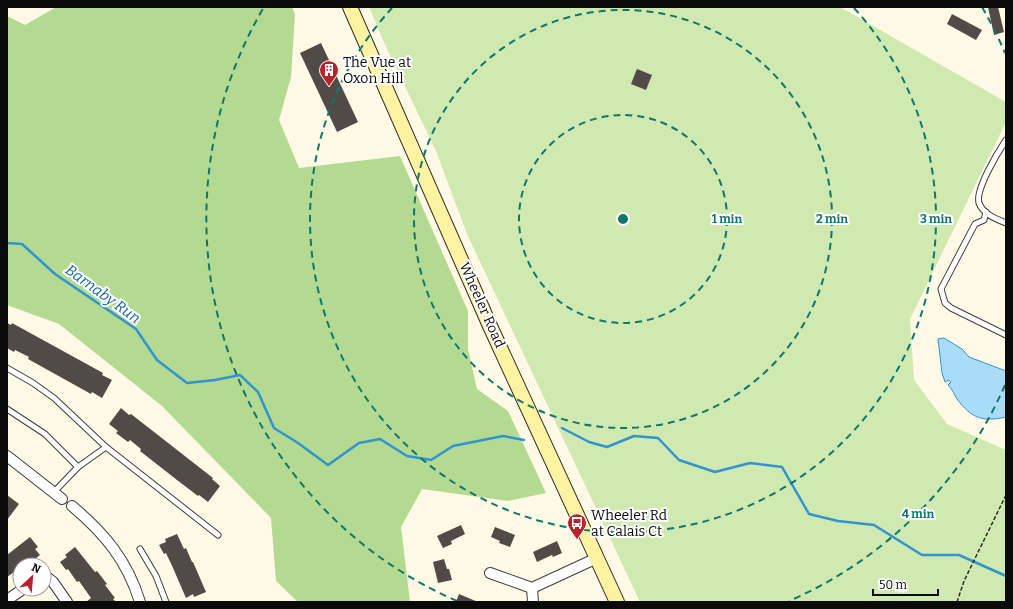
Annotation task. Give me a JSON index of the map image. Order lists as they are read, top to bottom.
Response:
{
  "streets": {
    "main road": ["Wheeler Road"]
  },
  "water": ["Barnaby Run"],
  "places": {
    "building": ["The Vue at Oxon Hill"],
    "bus stop": ["Wheeler Rd at Calais Ct"]
  },
  "scale_bar": "50 m",
  "north": "top right",
  "rings": [
    "1 min",
    "2 min",
    "3 min",
    "4 min"
  ]
}
